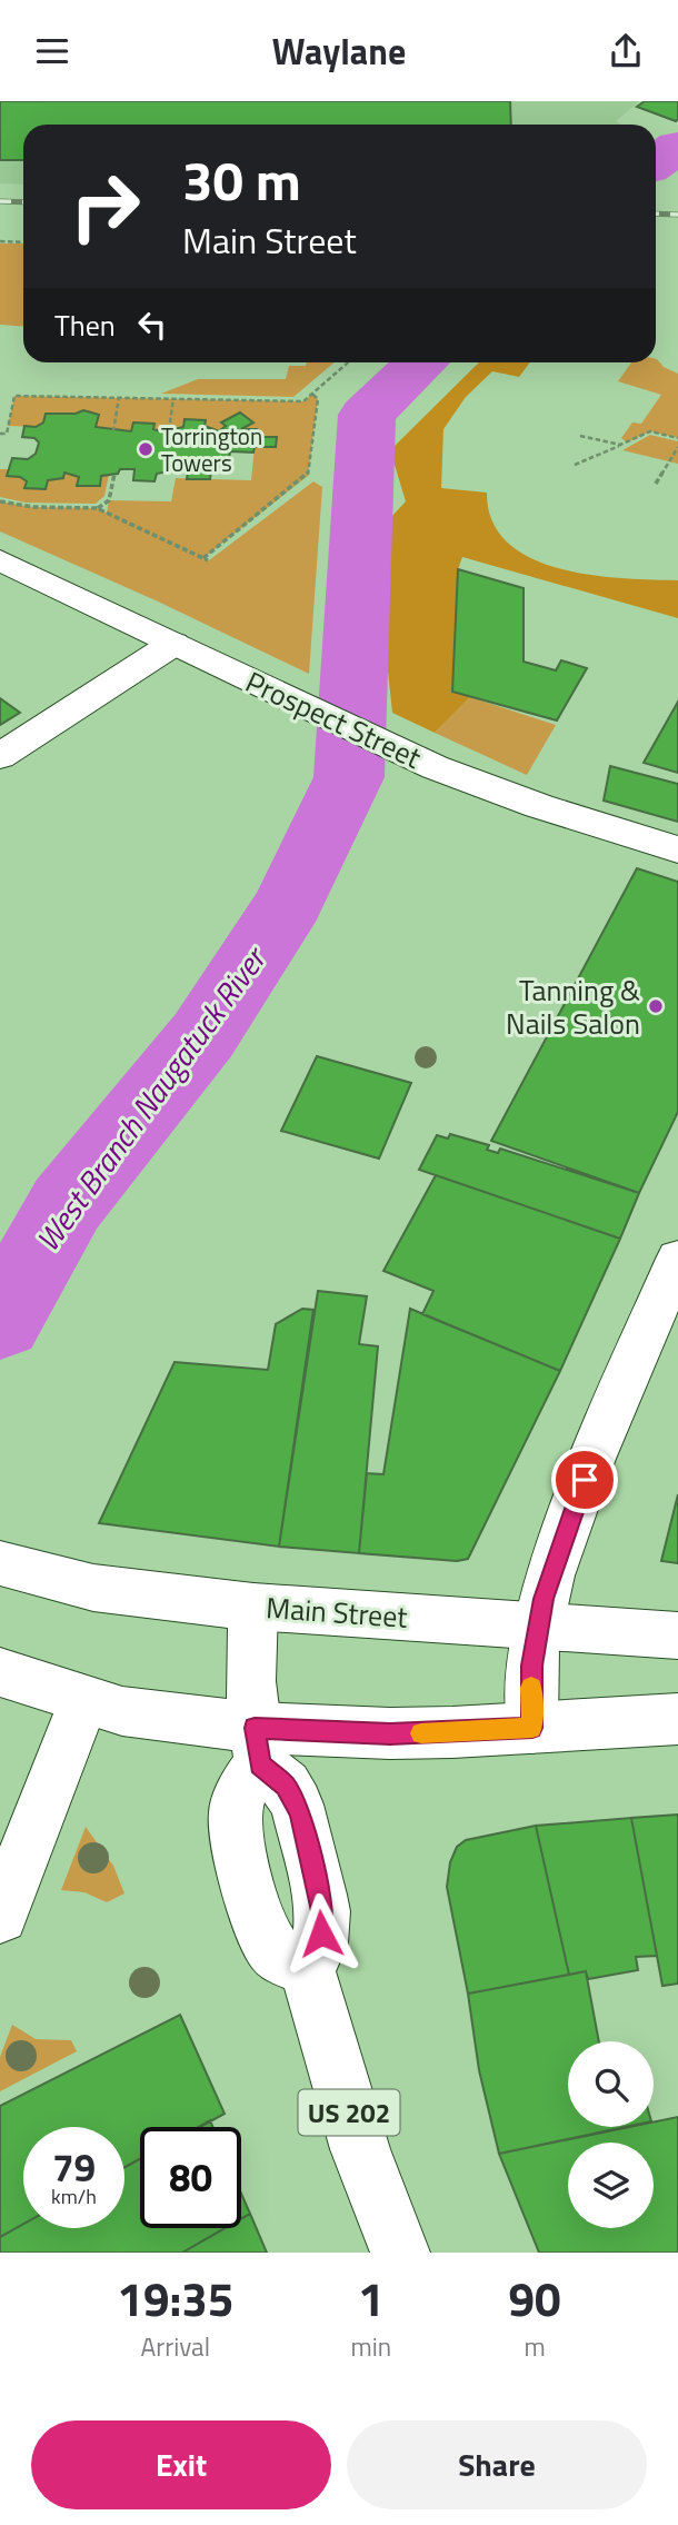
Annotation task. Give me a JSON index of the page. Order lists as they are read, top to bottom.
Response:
{
  "streets": {
    "main road": ["Prospect Street", "Main Street", "US 202"]
  },
  "water": ["West Branch Naugatuck River"],
  "places": ["Torrington Towers", "Tanning & Nails Salon"],
  "page": {
    "header": "Waylane",
    "turn": ["30 m", "Main Street"],
    "then": "Then",
    "speed": "79 km/h",
    "limit": "80",
    "eta": [
      "19:35",
      "Arrival",
      "1",
      "min",
      "90",
      "m"
    ],
    "buttons": ["Exit", "Share"]
  }
}
